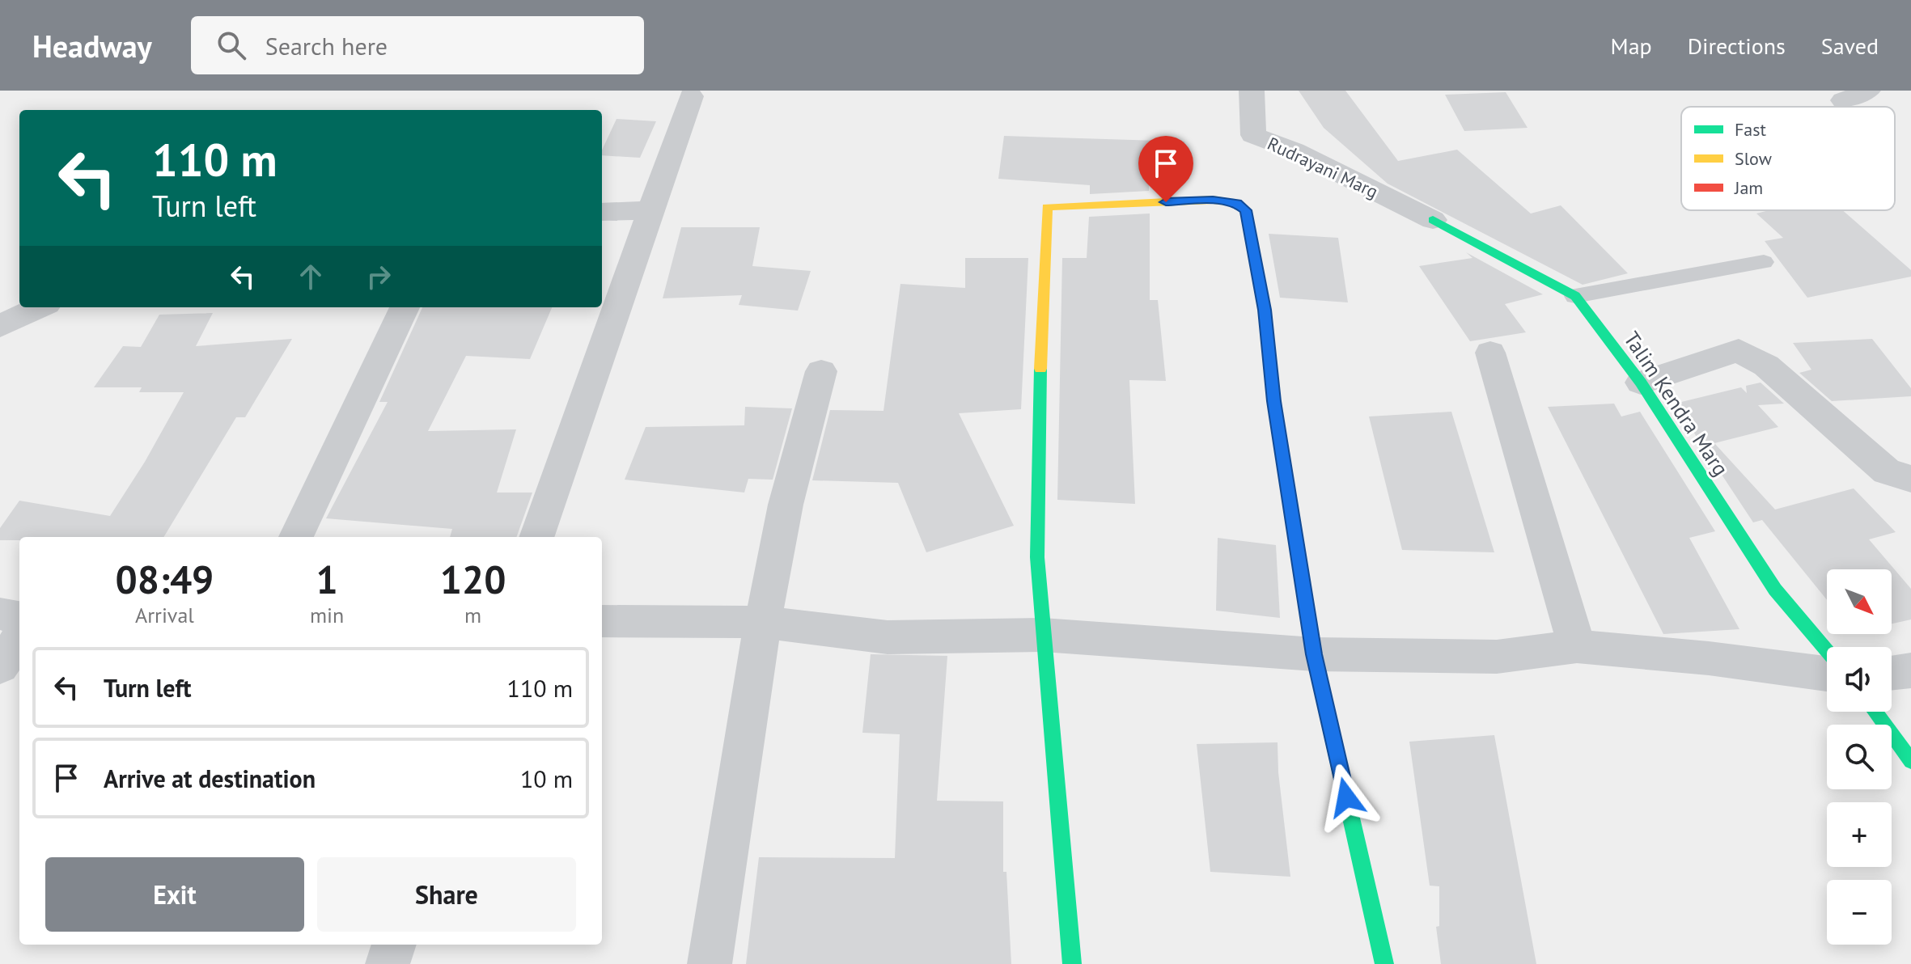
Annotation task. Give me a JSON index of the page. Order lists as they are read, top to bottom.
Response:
{
  "streets": {
    "street": ["Rudrayani Marg", "Talim Kendra Marg"]
  },
  "crossings": [
    ["Rudrayani Marg", "Talim Kendra Marg"]
  ],
  "legend": ["Fast", "Slow", "Jam"],
  "north": "bottom right",
  "page": {
    "header": "Headway",
    "search": "Search here",
    "nav": ["Map", "Directions", "Saved"],
    "turn": ["110 m", "Turn left"],
    "eta": [
      "08:49",
      "Arrival",
      "1",
      "min",
      "120",
      "m"
    ],
    "map_buttons": ["+", "−"],
    "list": [
      {
        "name": "Turn left",
        "value": "110 m"
      },
      {
        "name": "Arrive at destination",
        "value": "10 m"
      }
    ],
    "buttons": ["Exit", "Share"]
  }
}
